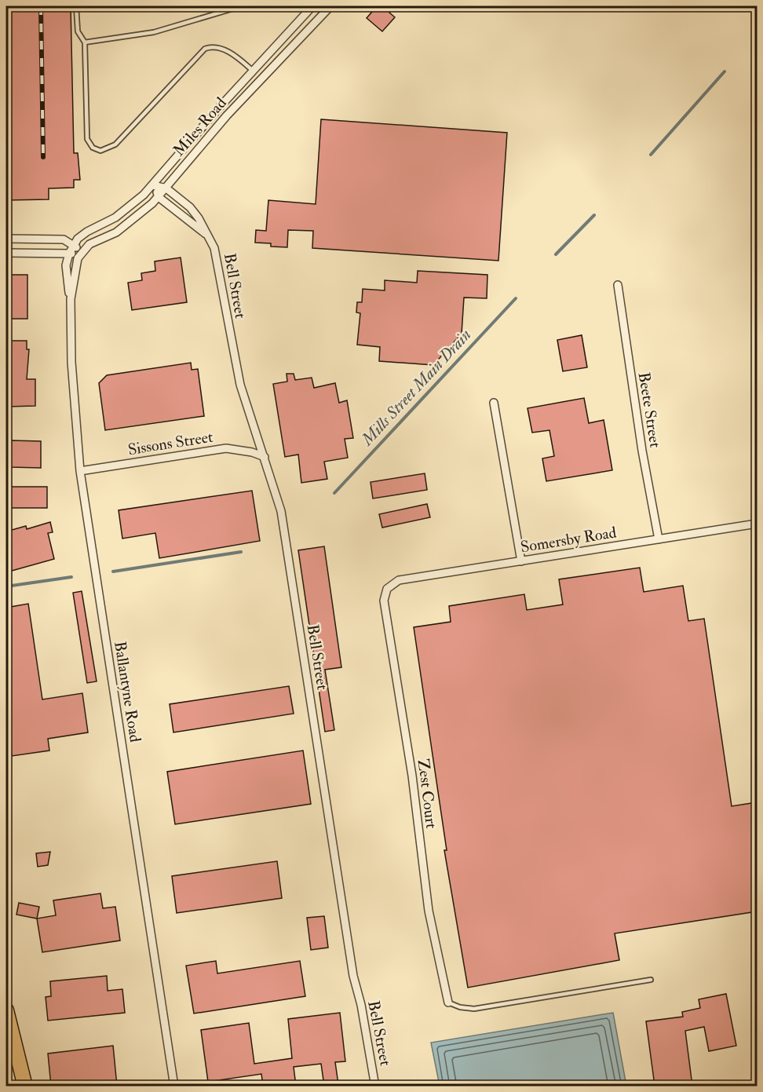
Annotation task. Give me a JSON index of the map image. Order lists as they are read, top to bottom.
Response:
{
  "streets": {
    "street": [
      "Miles Road",
      "Bell Street",
      "Beete Street",
      "Sissons Street",
      "Somersby Road",
      "Ballantyne Road",
      "Zest Court"
    ]
  },
  "crossings": [
    ["Miles Road", "Bell Street"],
    ["Miles Road", "Ballantyne Road"],
    ["Bell Street", "Sissons Street"],
    ["Beete Street", "Somersby Road"],
    ["Sissons Street", "Ballantyne Road"],
    ["Somersby Road", "Zest Court"]
  ],
  "water": ["Mills Street Main Drain"]
}
